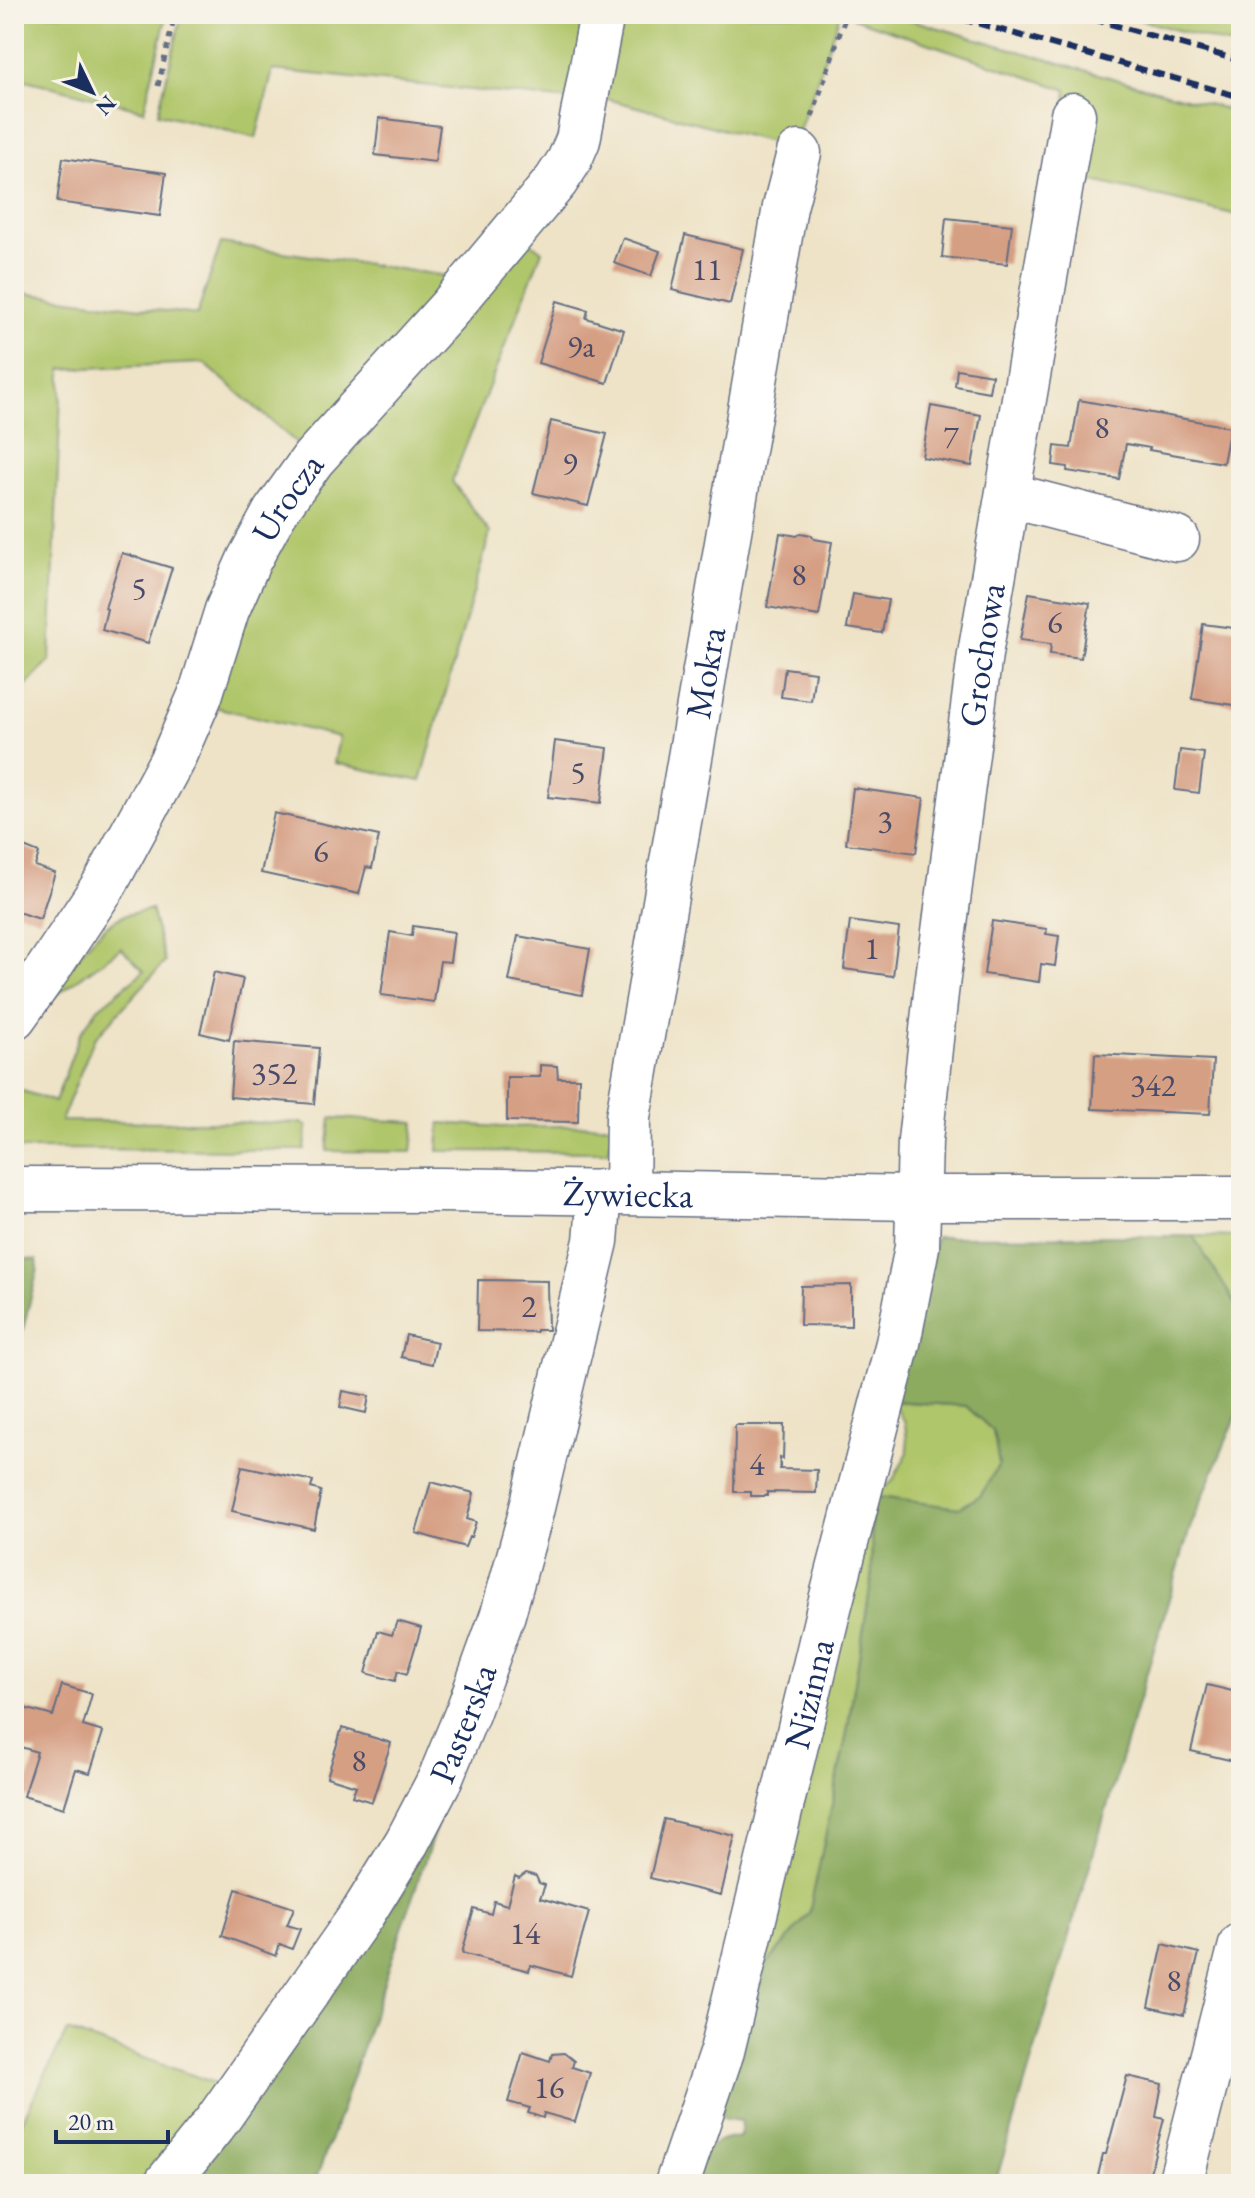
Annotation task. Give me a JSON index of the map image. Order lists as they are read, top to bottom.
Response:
{
  "streets": {
    "street": [
      "Urocza",
      "Grochowa",
      "Mokra",
      "Żywiecka",
      "Nizinna",
      "Pasterska"
    ]
  },
  "crossings": [
    ["Grochowa", "Żywiecka"],
    ["Grochowa", "Nizinna"],
    ["Mokra", "Żywiecka"],
    ["Mokra", "Pasterska"],
    ["Żywiecka", "Nizinna"],
    ["Żywiecka", "Pasterska"]
  ],
  "house_numbers": [
    "11",
    "9a",
    "8",
    "7",
    "9",
    "8",
    "5",
    "6",
    "5",
    "3",
    "6",
    "1",
    "352",
    "342",
    "2",
    "4",
    "8",
    "14",
    "8",
    "16"
  ],
  "scale_bar": "20 m",
  "north": "bottom right"
}
